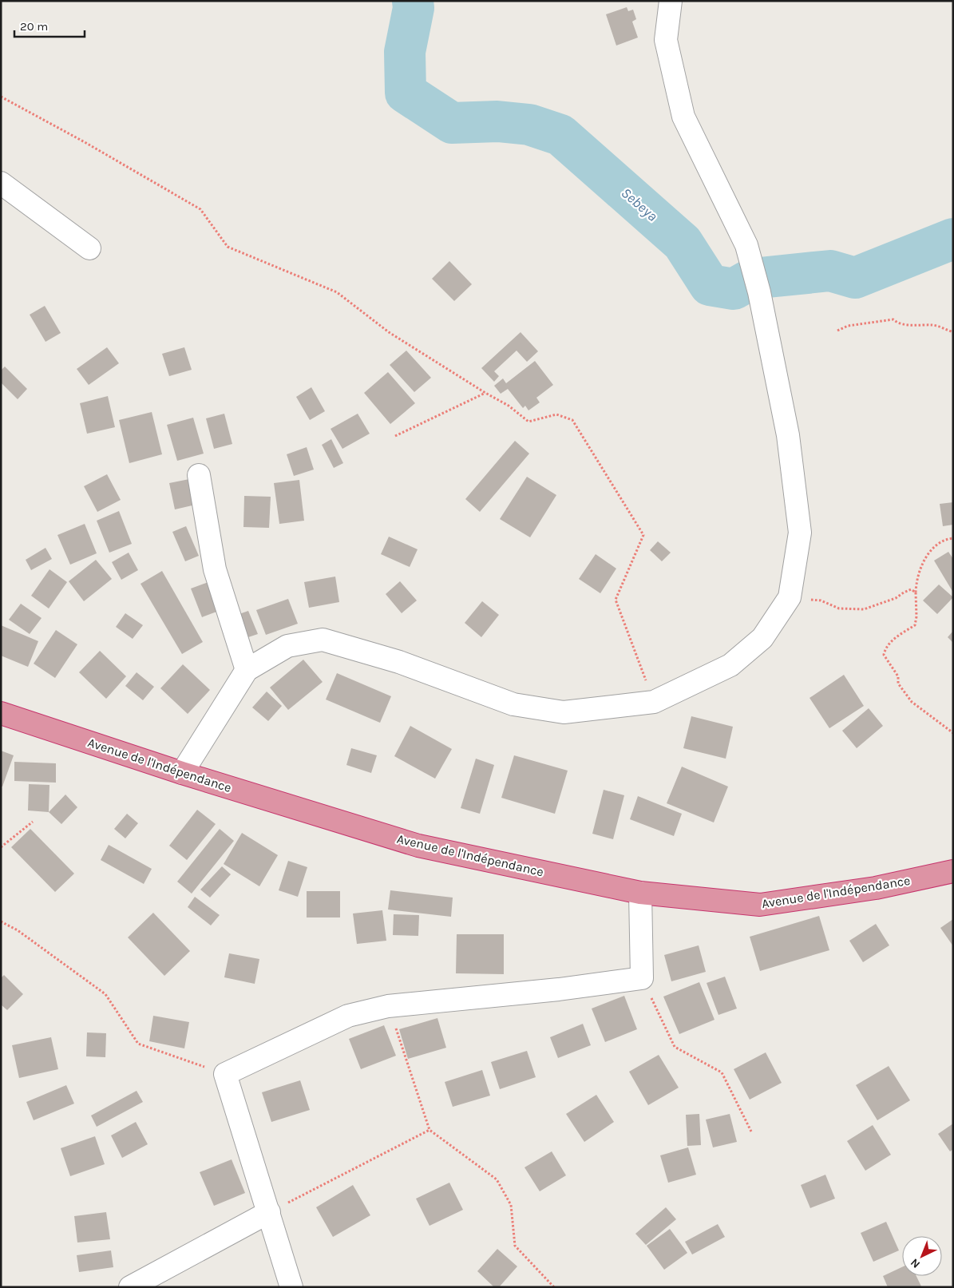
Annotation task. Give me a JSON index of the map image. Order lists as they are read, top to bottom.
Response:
{
  "streets": {
    "highway": ["Avenue de l'Indépendance"]
  },
  "water": ["Sebeya"],
  "scale_bar": "20 m",
  "north": "bottom left"
}
